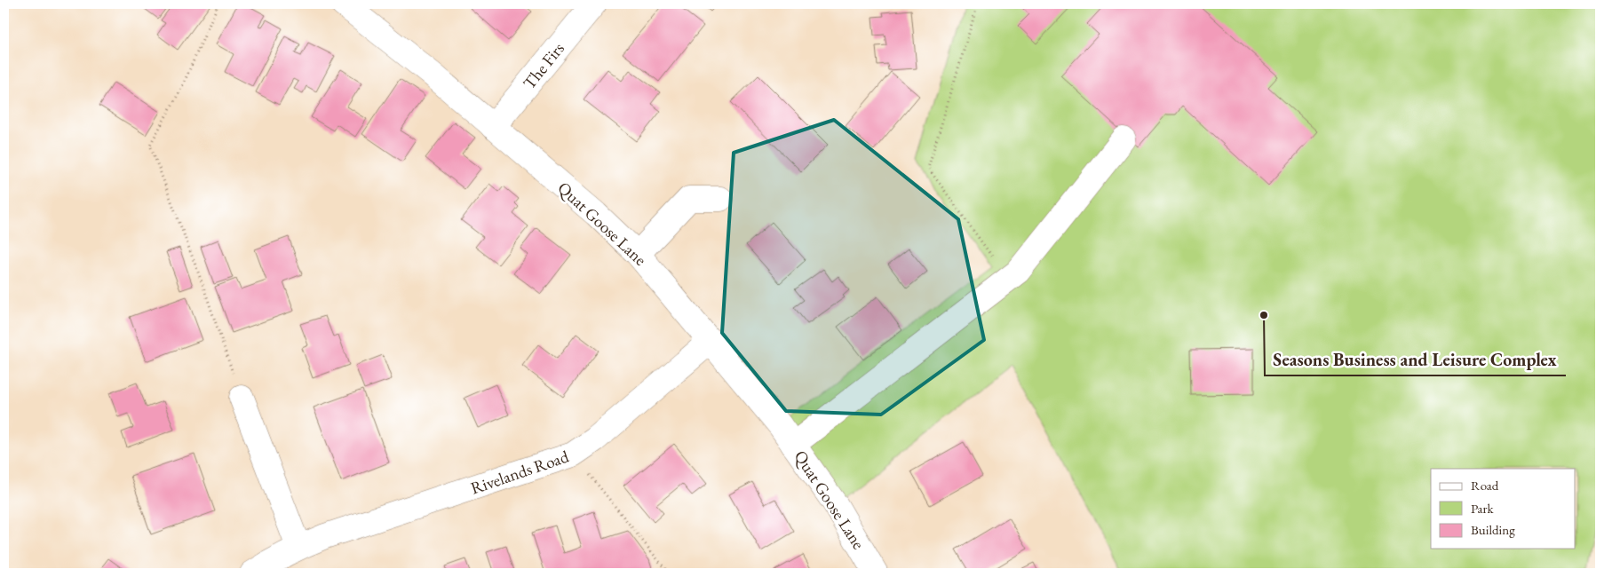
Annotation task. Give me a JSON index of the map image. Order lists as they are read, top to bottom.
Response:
{
  "streets": {
    "street": ["The Firs", "Quat Goose Lane", "Rivelands Road"]
  },
  "crossings": [
    ["The Firs", "Quat Goose Lane"],
    ["Quat Goose Lane", "Rivelands Road"]
  ],
  "places": ["Seasons Business and Leisure Complex"],
  "legend": ["Road", "Park", "Building"]
}
